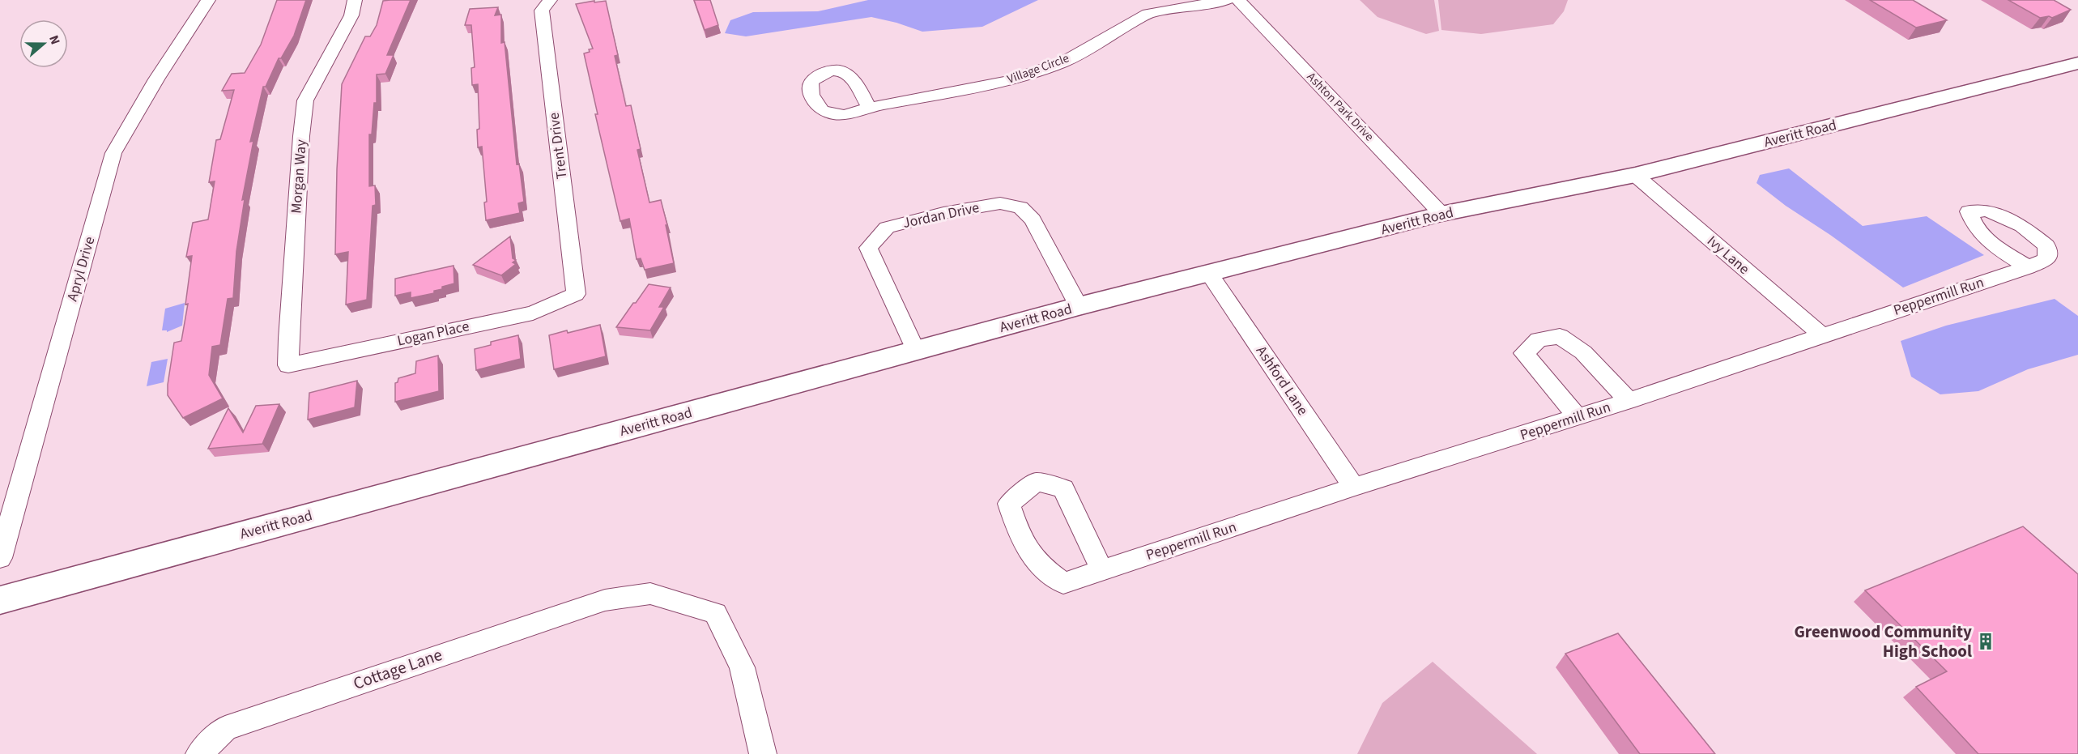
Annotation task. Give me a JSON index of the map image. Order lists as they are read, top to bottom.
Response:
{
  "streets": {
    "street": [
      "Village Circle",
      "Ashton Park Drive",
      "Averitt Road",
      "Trent Drive",
      "Morgan Way",
      "Jordan Drive",
      "Ivy Lane",
      "Apryl Drive",
      "Peppermill Run",
      "Logan Place",
      "Ashford Lane",
      "Cottage Lane"
    ]
  },
  "crossings": [
    ["Ashton Park Drive", "Averitt Road"],
    ["Averitt Road", "Jordan Drive"],
    ["Averitt Road", "Ivy Lane"],
    ["Averitt Road", "Ashford Lane"],
    ["Trent Drive", "Logan Place"],
    ["Morgan Way", "Logan Place"],
    ["Ivy Lane", "Peppermill Run"],
    ["Peppermill Run", "Ashford Lane"]
  ],
  "places": {
    "building": ["Greenwood Community High School"]
  },
  "north": "right"
}
